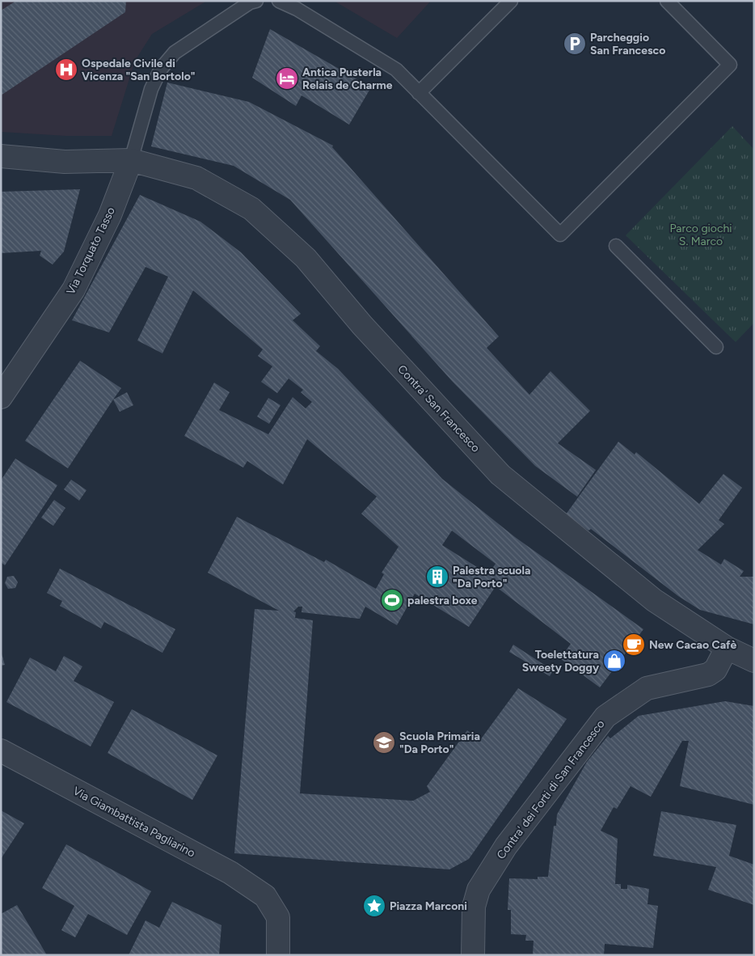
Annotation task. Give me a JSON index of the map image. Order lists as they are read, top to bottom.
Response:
{
  "streets": {
    "street": [
      "Via Torquato Tasso",
      "Contra' San Francesco",
      "Contra' dei Forti di San Francesco",
      "Via Giambattista Pagliarino"
    ]
  },
  "crossings": [
    ["Via Torquato Tasso", "Contra' San Francesco"],
    ["Contra' San Francesco", "Contra' dei Forti di San Francesco"]
  ],
  "parks": ["Parco giochi S. Marco"],
  "places": {
    "parking": ["Parcheggio San Francesco"],
    "hospital": ["Ospedale Civile di Vicenza \"San Bortolo\""],
    "hotel": ["Antica Pusterla Relais de Charme"],
    "building": ["Palestra scuola \"Da Porto\""],
    "sports": ["palestra boxe"],
    "cafe": ["New Cacao Cafè"],
    "shop": ["Toelettatura Sweety Doggy"],
    "school or university": ["Scuola Primaria \"Da Porto\""],
    "place": ["Piazza Marconi"]
  }
}
